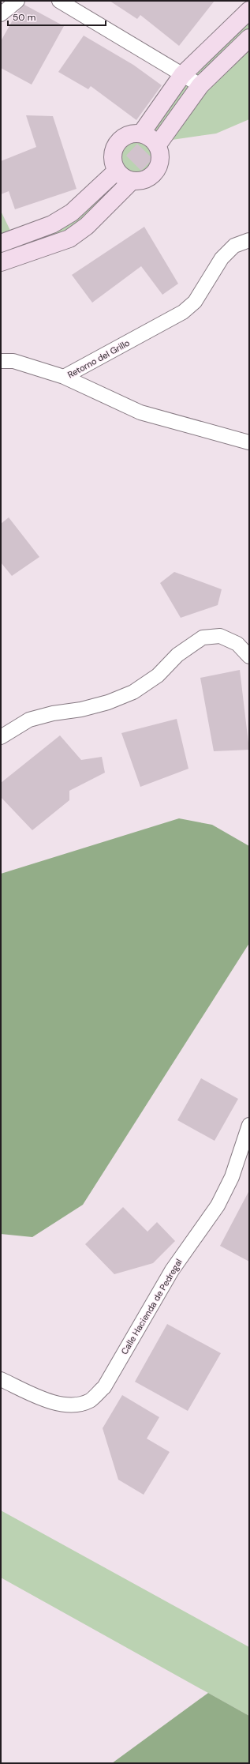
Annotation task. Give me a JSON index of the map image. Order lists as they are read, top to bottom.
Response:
{
  "streets": {
    "street": ["Retorno del Grillo", "Calle Hacienda de Pedregal"]
  },
  "scale_bar": "50 m"
}
